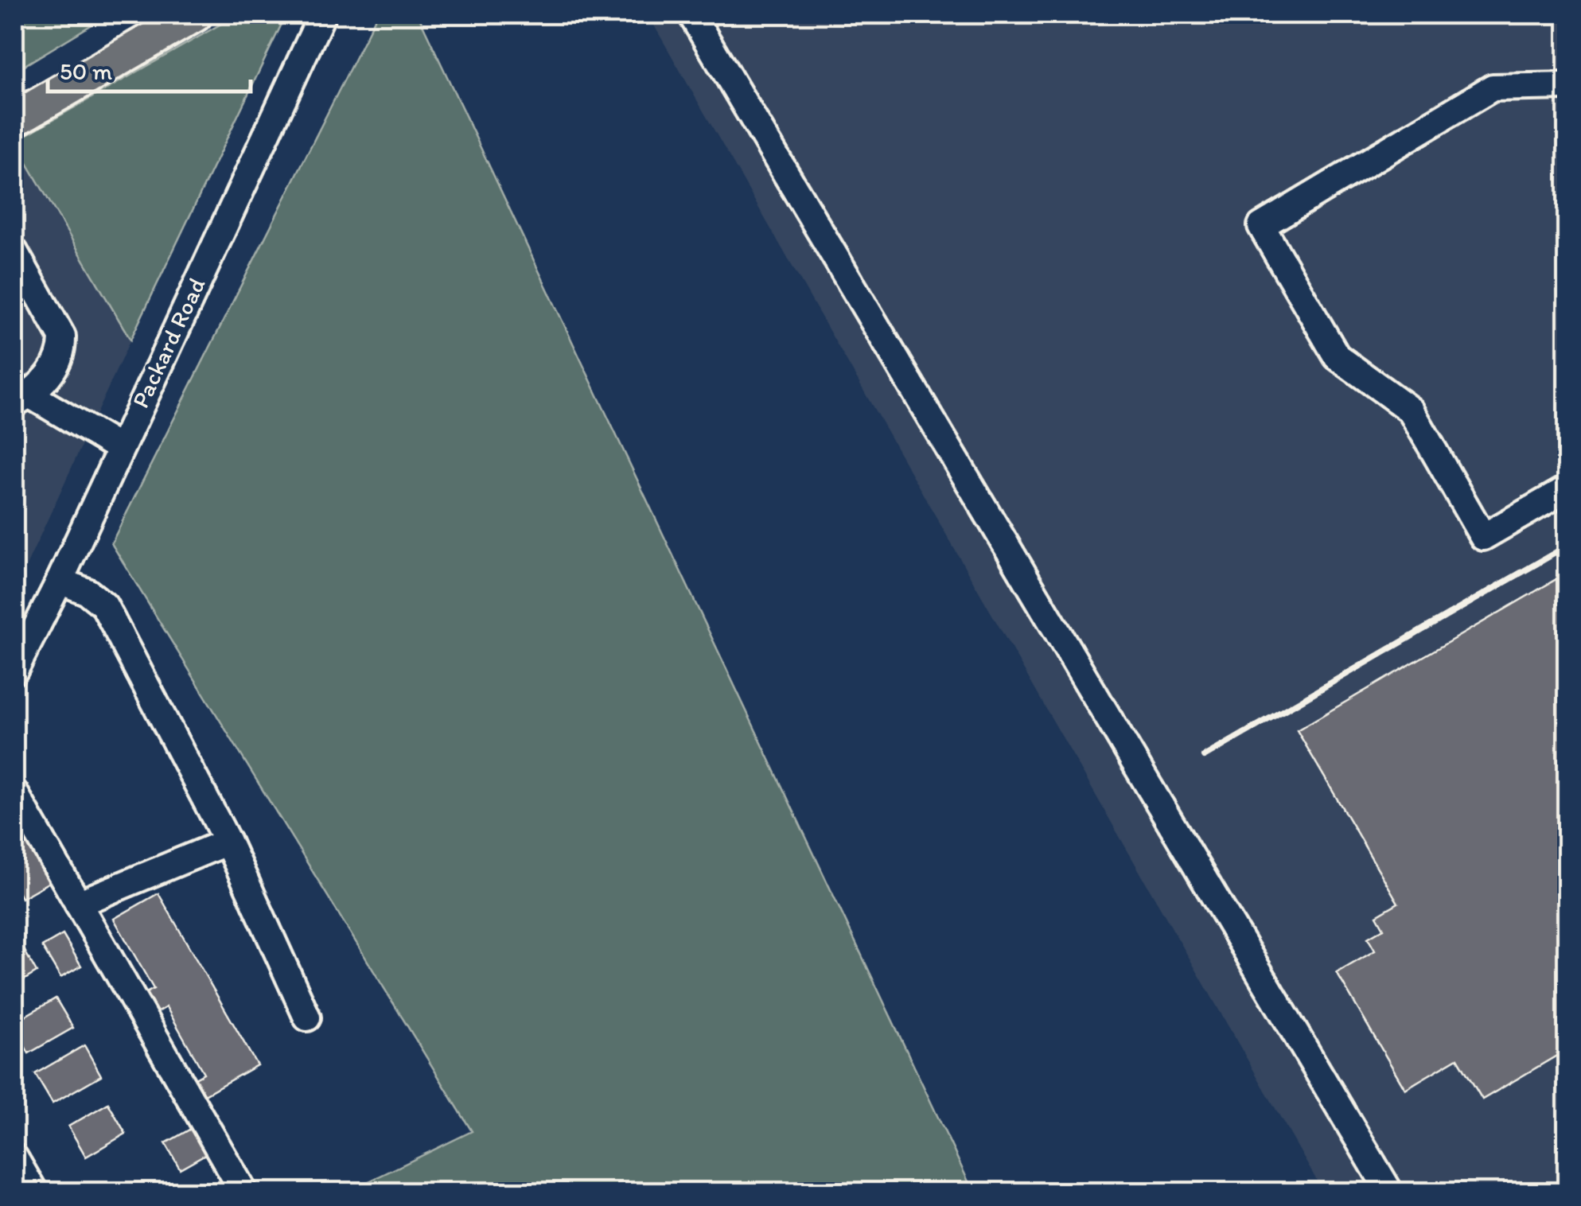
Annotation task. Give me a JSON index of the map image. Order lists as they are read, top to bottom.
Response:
{
  "streets": {
    "street": ["Packard Road"]
  },
  "scale_bar": "50 m"
}
